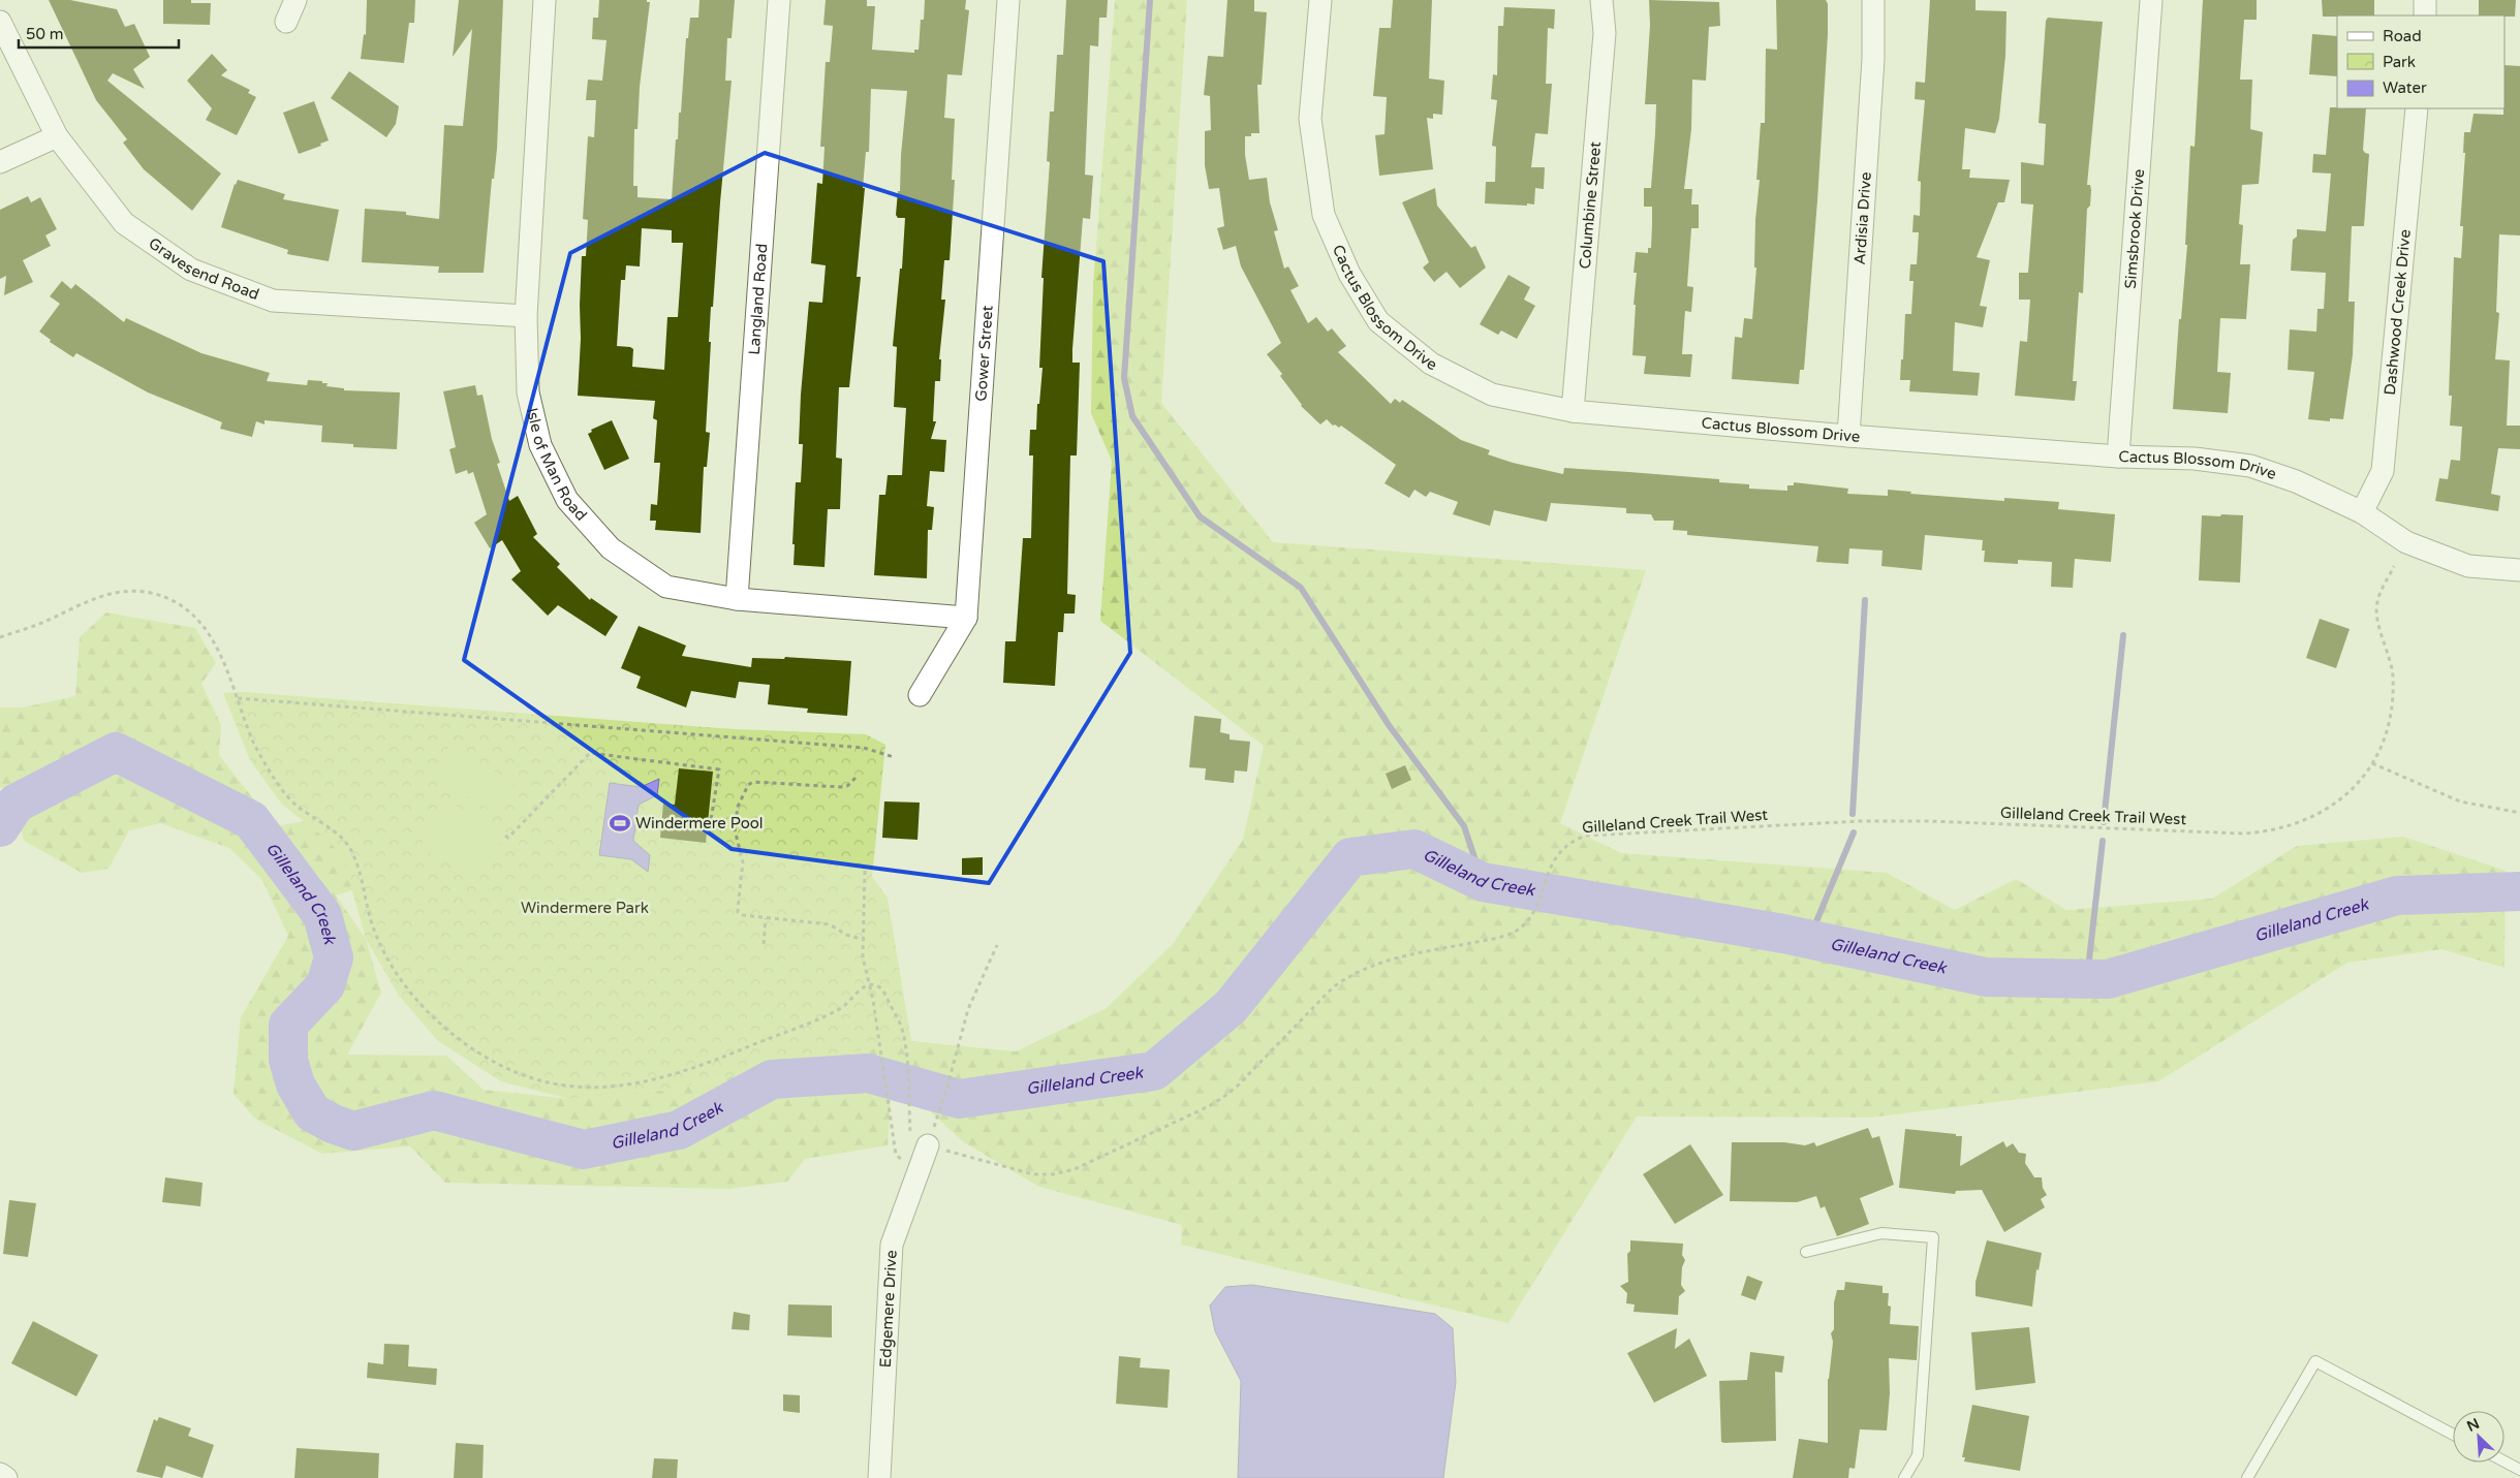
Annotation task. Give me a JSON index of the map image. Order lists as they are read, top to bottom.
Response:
{
  "streets": {
    "street": [
      "Columbine Street",
      "Ardisia Drive",
      "Simsbrook Drive",
      "Gravesend Road",
      "Langland Road",
      "Cactus Blossom Drive",
      "Dashwood Creek Drive",
      "Gower Street",
      "Isle of Man Road",
      "Edgemere Drive"
    ],
    "path": ["Gilleland Creek Trail West"]
  },
  "crossings": [
    ["Columbine Street", "Cactus Blossom Drive"],
    ["Ardisia Drive", "Cactus Blossom Drive"],
    ["Simsbrook Drive", "Cactus Blossom Drive"],
    ["Gravesend Road", "Isle of Man Road"],
    ["Langland Road", "Isle of Man Road"],
    ["Cactus Blossom Drive", "Dashwood Creek Drive"],
    ["Gower Street", "Isle of Man Road"],
    ["Gilleland Creek Trail West", "Edgemere Drive"]
  ],
  "water": ["Gilleland Creek"],
  "parks": ["Windermere Park"],
  "places": {
    "sports": ["Windermere Pool"]
  },
  "legend": ["Road", "Park", "Water"],
  "scale_bar": "50 m",
  "north": "top left"
}
